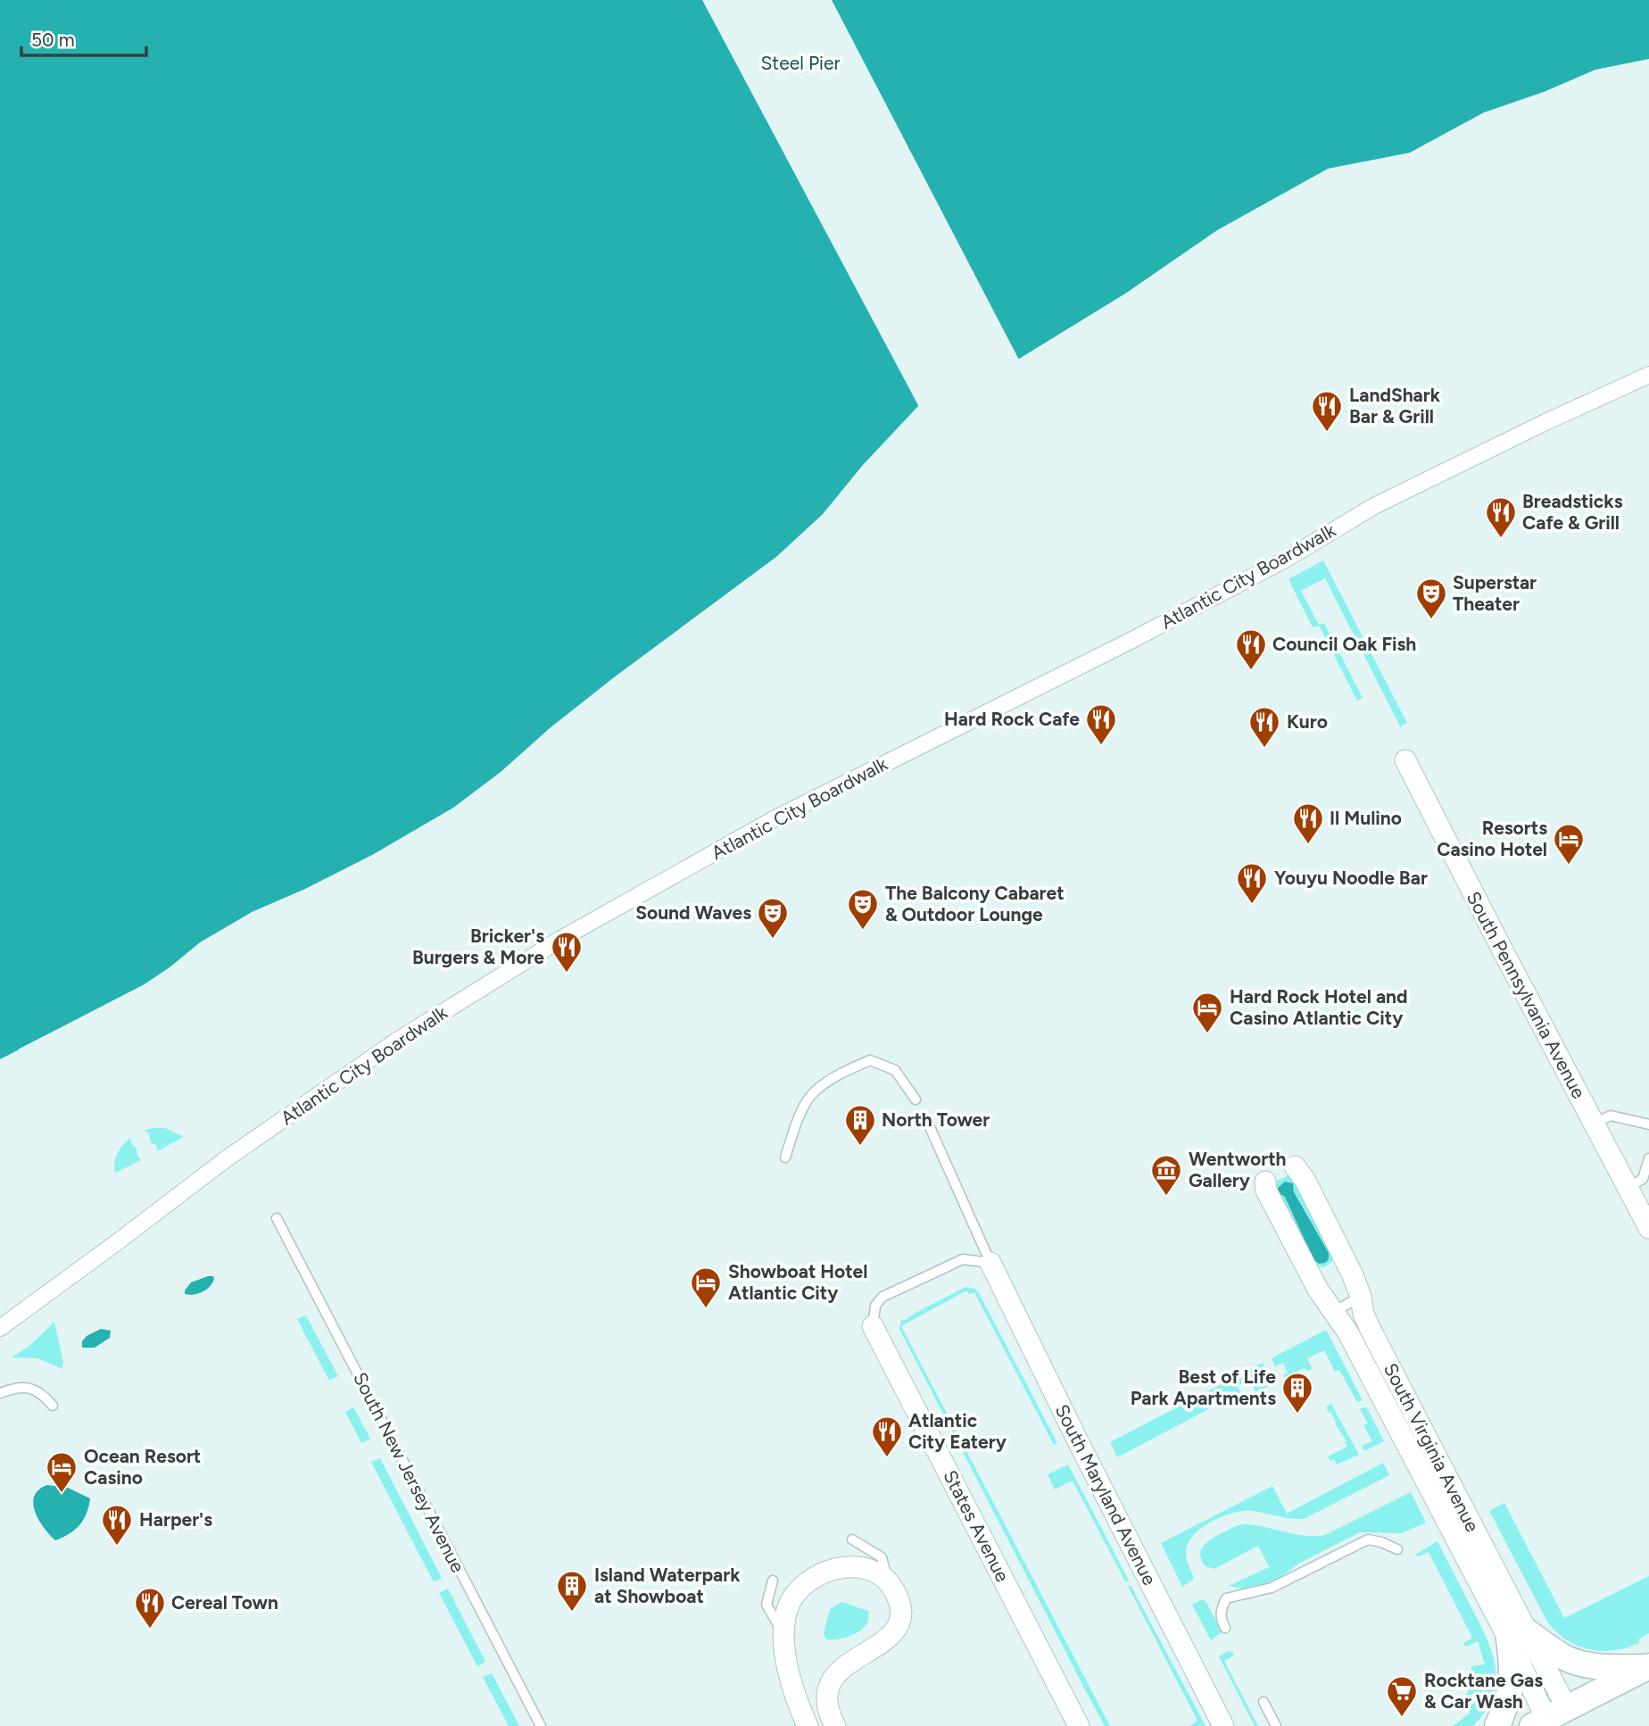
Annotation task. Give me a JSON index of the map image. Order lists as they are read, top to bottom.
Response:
{
  "streets": {
    "street": [
      "Atlantic City Boardwalk",
      "South Pennsylvania Avenue",
      "South Virginia Avenue",
      "South Maryland Avenue",
      "States Avenue"
    ],
    "lane": ["South New Jersey Avenue"]
  },
  "parks": ["Steel Pier"],
  "places": {
    "restaurant": [
      "LandShark Bar & Grill",
      "Breadsticks Cafe & Grill",
      "Council Oak Fish",
      "Hard Rock Cafe",
      "Kuro",
      "Il Mulino",
      "Youyu Noodle Bar",
      "Bricker's Burgers & More",
      "Atlantic City Eatery",
      "Harper's",
      "Cereal Town"
    ],
    "theatre": ["Superstar Theater", "The Balcony Cabaret & Outdoor Lounge", "Sound Waves"],
    "hotel": [
      "Resorts Casino Hotel",
      "Hard Rock Hotel and Casino Atlantic City",
      "Showboat Hotel Atlantic City",
      "Ocean Resort Casino"
    ],
    "building": ["North Tower", "Best of Life Park Apartments", "Island Waterpark at Showboat"],
    "museum": ["Wentworth Gallery"],
    "supermarket": ["Rocktane Gas & Car Wash"]
  },
  "scale_bar": "50 m"
}
